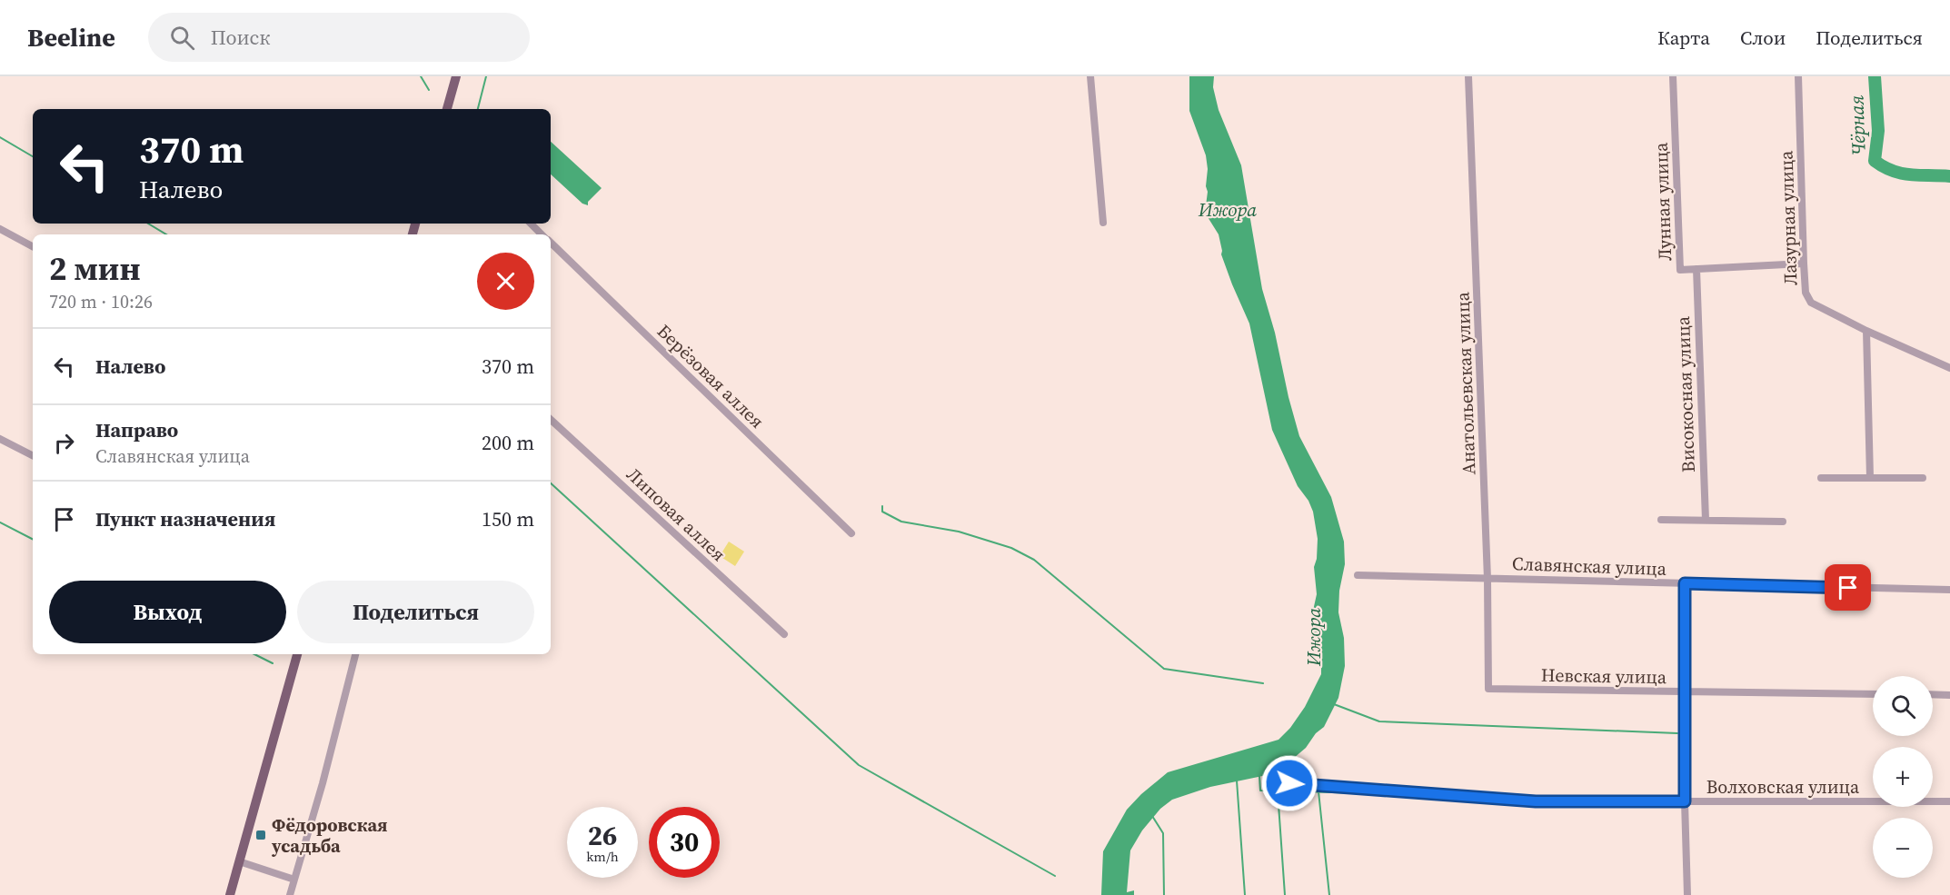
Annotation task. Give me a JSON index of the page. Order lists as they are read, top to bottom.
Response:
{
  "streets": {
    "street": [
      "Лунная улица",
      "Лазурная улица",
      "Берёзовая аллея",
      "Анатольевская улица",
      "Високосная улица",
      "Липовая аллея",
      "Славянская улица",
      "Невская улица",
      "Волховская улица"
    ]
  },
  "crossings": [
    ["Лунная улица", "Лазурная улица"],
    ["Лунная улица", "Високосная улица"],
    ["Анатольевская улица", "Славянская улица"],
    ["Анатольевская улица", "Невская улица"]
  ],
  "water": ["Чёрная", "Ижора"],
  "places": {
    "transit": ["Фёдоровская усадьба"]
  },
  "page": {
    "header": "Beeline",
    "search": "Поиск",
    "nav": ["Карта", "Слои", "Поделиться"],
    "turn": ["370 m", "Налево"],
    "heading": ["2 мин", "720 m · 10:26"],
    "list": [
      {
        "name": "Налево",
        "value": "370 m"
      },
      {
        "name": "Направо",
        "note": "Славянская улица",
        "value": "200 m"
      },
      {
        "name": "Пункт назначения",
        "value": "150 m"
      }
    ],
    "buttons": ["Выход", "Поделиться"],
    "map_buttons": ["+", "−"],
    "speed": "26 km/h",
    "limit": "30"
  }
}
